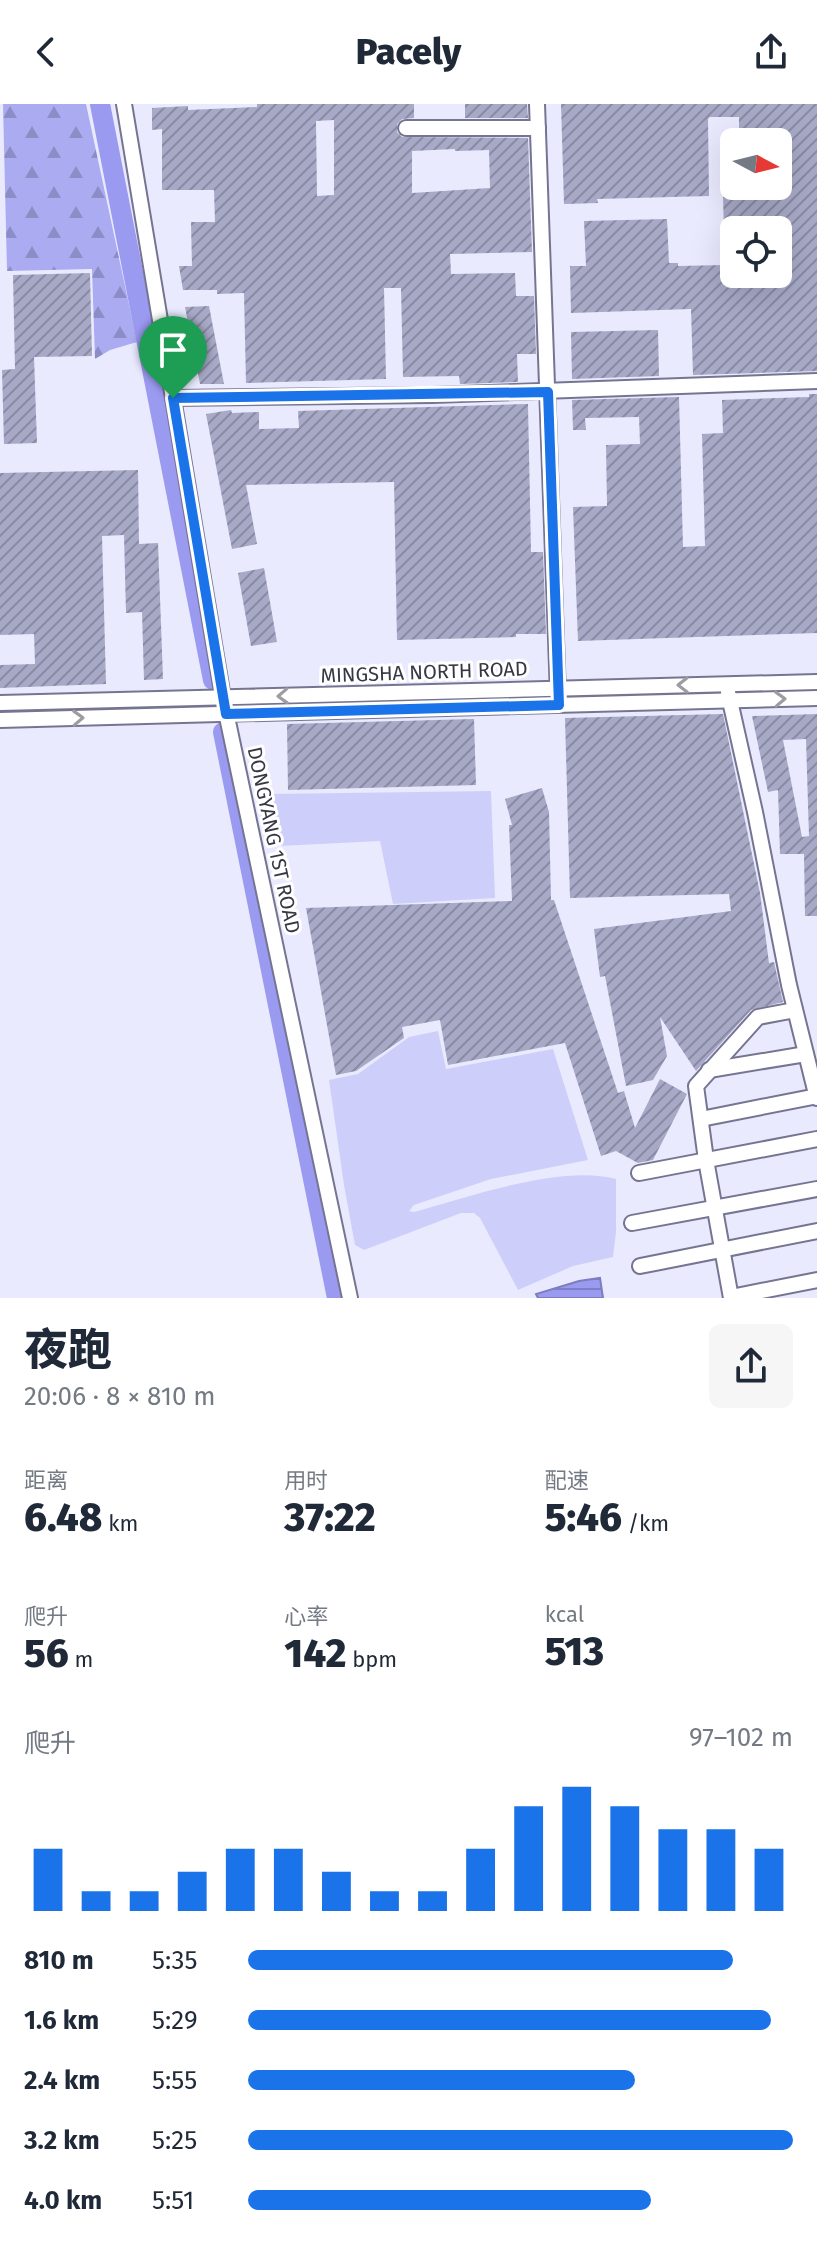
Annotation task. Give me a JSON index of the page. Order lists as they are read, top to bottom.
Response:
{
  "streets": {
    "street": ["MINGSHA NORTH ROAD", "DONGYANG 1ST ROAD"]
  },
  "crossings": [
    ["MINGSHA NORTH ROAD", "DONGYANG 1ST ROAD"]
  ],
  "north": "right",
  "page": {
    "header": "Pacely",
    "heading": ["夜跑", "20:06 · 8 × 810 m"],
    "stats": [
      ["距离", "6.48 km"],
      ["用时", "37:22"],
      ["配速", "5:46 /km"],
      ["爬升", "56 m"],
      ["心率", "142 bpm"],
      ["kcal", "513"]
    ],
    "chart": ["爬升", "97–102 m"],
    "list": [
      {
        "name": "810 m",
        "note": "5:35"
      },
      {
        "name": "1.6 km",
        "note": "5:29"
      },
      {
        "name": "2.4 km",
        "note": "5:55"
      },
      {
        "name": "3.2 km",
        "note": "5:25"
      },
      {
        "name": "4.0 km",
        "note": "5:51"
      }
    ]
  }
}
